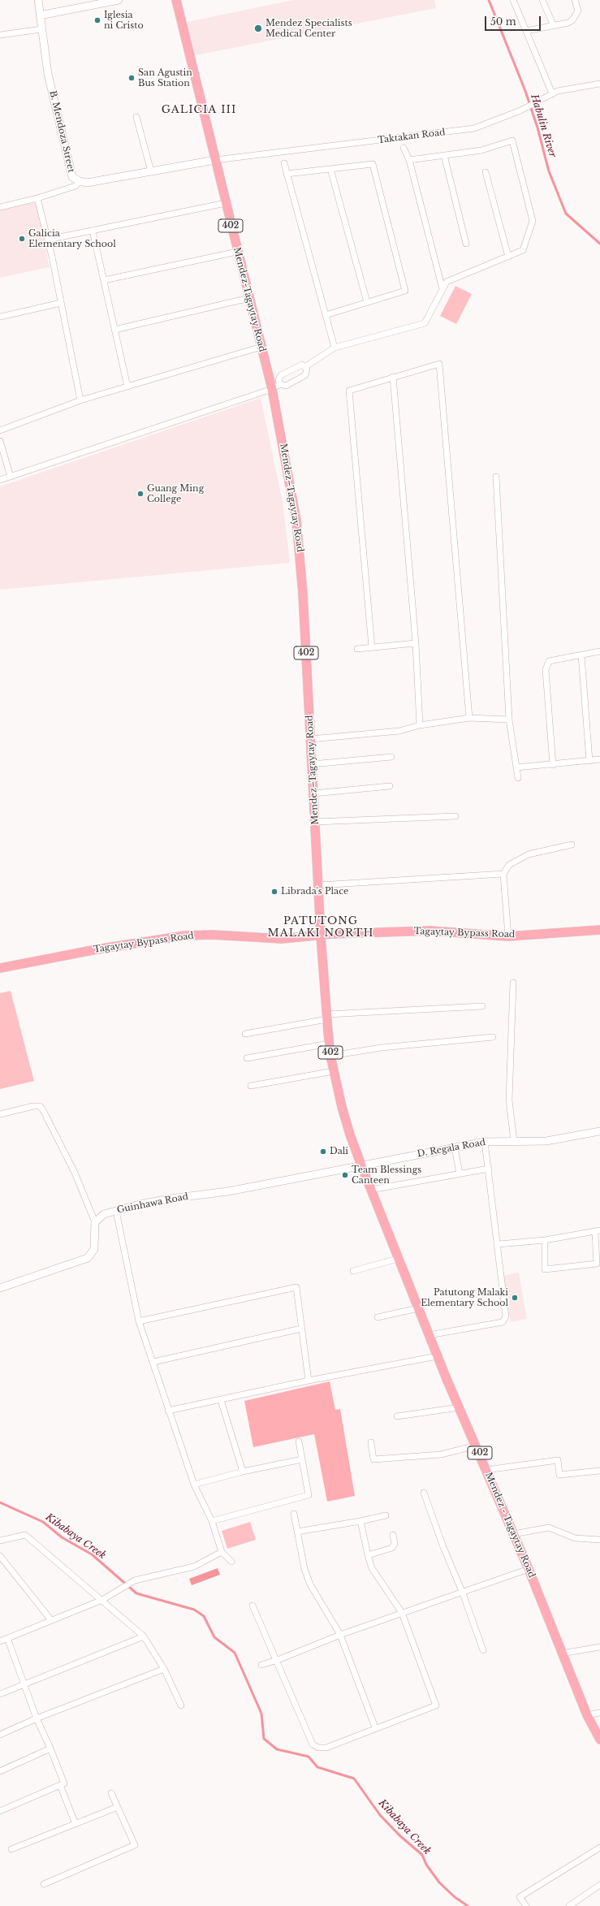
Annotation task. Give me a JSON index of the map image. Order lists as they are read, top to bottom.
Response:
{
  "streets": {
    "main road": [
      "402",
      "Mendez-Tagaytay Road",
      "Mendez–Tagaytay Road",
      "Tagaytay Bypass Road",
      "Mendez - Tagaytay Road"
    ],
    "street": [
      "B. Mendoza Street",
      "Taktakan Road",
      "D. Regala Road",
      "Guinhawa Road"
    ]
  },
  "crossings": [
    ["B. Mendoza Street", "Taktakan Road"],
    ["B. Mendoza Street", "Mendez-Tagaytay Road"],
    ["Taktakan Road", "Mendez-Tagaytay Road"],
    ["Mendez-Tagaytay Road", "Mendez–Tagaytay Road"],
    ["Mendez–Tagaytay Road", "Tagaytay Bypass Road"],
    ["Mendez–Tagaytay Road", "D. Regala Road"],
    ["Mendez–Tagaytay Road", "Guinhawa Road"],
    ["Mendez–Tagaytay Road", "Mendez - Tagaytay Road"],
    ["D. Regala Road", "Guinhawa Road"],
    ["D. Regala Road", "Mendez - Tagaytay Road"],
    ["Guinhawa Road", "Mendez - Tagaytay Road"]
  ],
  "districts": ["GALICIA III", "PATUTONG MALAKI NORTH"],
  "water": ["Habulin River", "Kibabaya Creek"],
  "places": [
    "Iglesia ni Cristo",
    "Mendez Specialists Medical Center",
    "San Agustin Bus Station",
    "Galicia Elementary School",
    "Guang Ming College",
    "Librada's Place",
    "Dali",
    "Team Blessings Canteen",
    "Patutong Malaki Elementary School"
  ],
  "scale_bar": "50 m"
}
